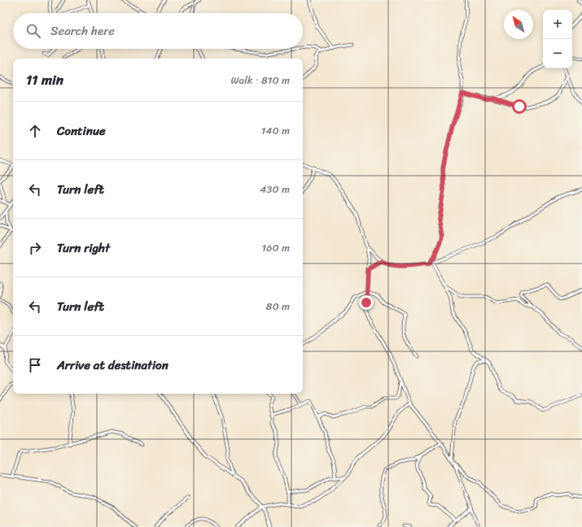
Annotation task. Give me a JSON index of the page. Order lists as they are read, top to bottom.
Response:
{
  "north": "top left",
  "page": {
    "map_buttons": ["+", "−"],
    "search": "Search here",
    "heading": ["11 min", "Walk · 810 m"],
    "list": [
      ["Continue", "140 m"],
      ["Turn left", "430 m"],
      ["Turn right", "160 m"],
      ["Turn left", "80 m"],
      "Arrive at destination"
    ]
  }
}
